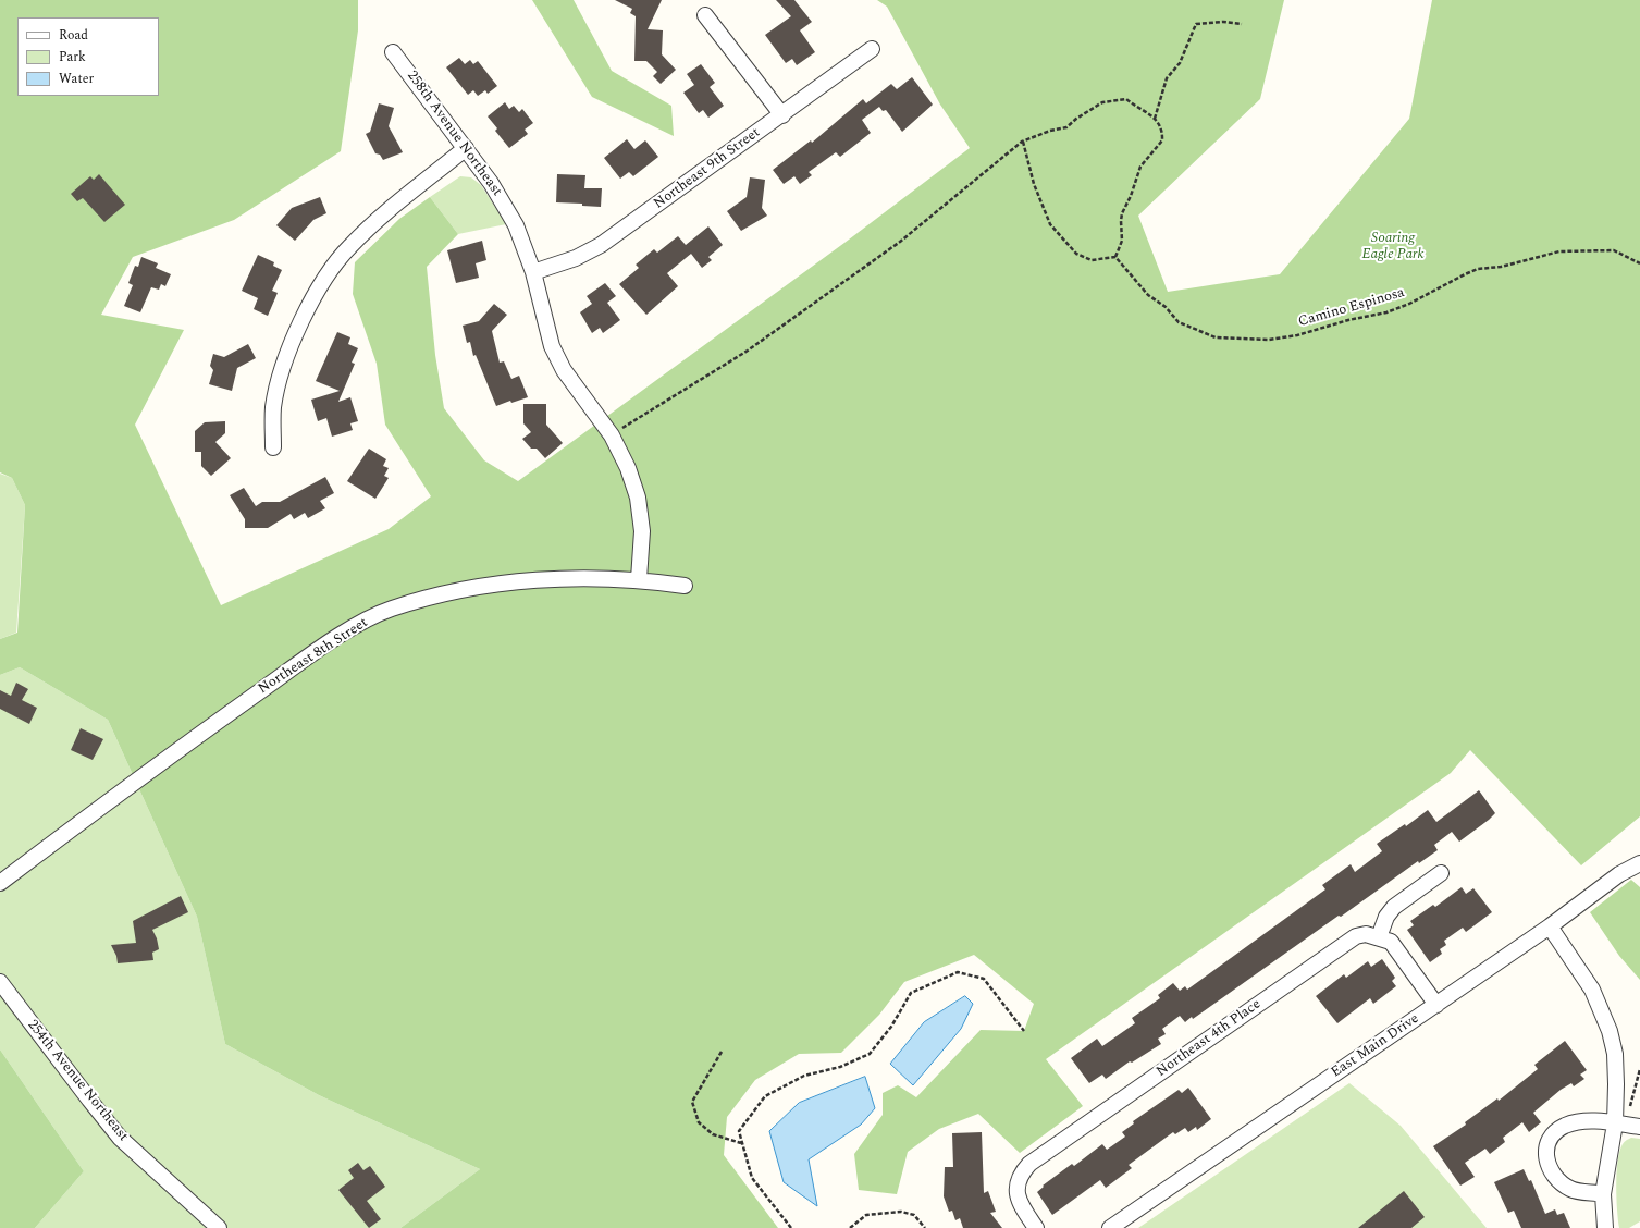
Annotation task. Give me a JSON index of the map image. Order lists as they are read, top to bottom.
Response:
{
  "streets": {
    "street": [
      "258th Avenue Northeast",
      "Northeast 9th Street",
      "Northeast 8th Street",
      "Northeast 4th Place",
      "East Main Drive",
      "254th Avenue Northeast"
    ],
    "path": ["Camino Espinosa"]
  },
  "crossings": [
    ["258th Avenue Northeast", "Northeast 9th Street"],
    ["258th Avenue Northeast", "Northeast 8th Street"],
    ["Northeast 4th Place", "East Main Drive"]
  ],
  "parks": ["Soaring Eagle Park"],
  "legend": ["Road", "Park", "Water"]
}
